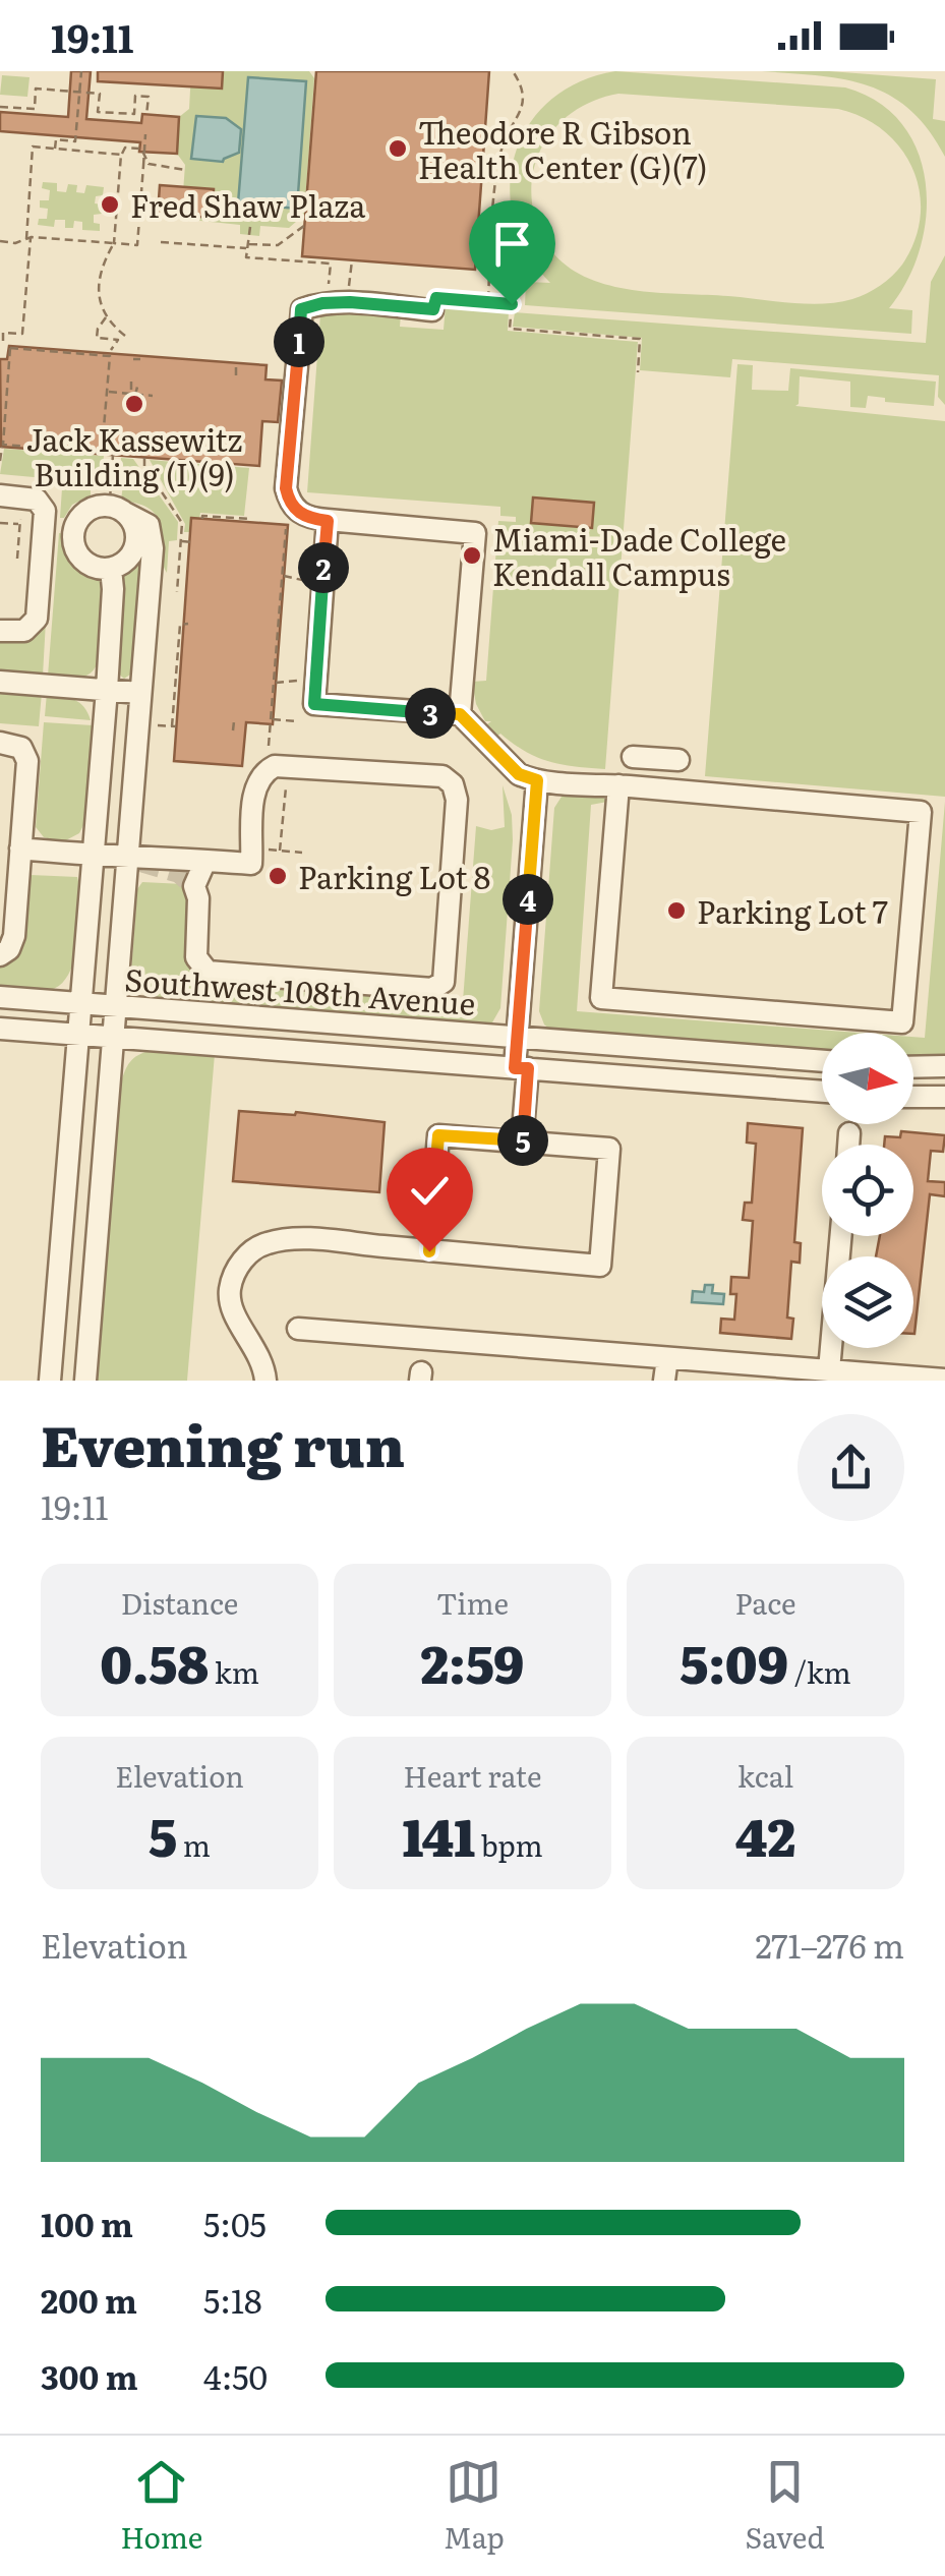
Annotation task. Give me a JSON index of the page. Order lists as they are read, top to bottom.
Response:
{
  "streets": {
    "street": ["Southwest 108th Avenue"]
  },
  "places": [
    "Theodore R Gibson Health Center (G)(7)",
    "Fred Shaw Plaza",
    "Jack Kassewitz Building (I)(9)",
    "Miami-Dade College Kendall Campus",
    "Parking Lot 8",
    "Parking Lot 7"
  ],
  "north": "right",
  "page": {
    "status": "19:11",
    "pins": [
      "1",
      "2",
      "3",
      "4",
      "5"
    ],
    "heading": ["Evening run", "19:11"],
    "stats": [
      ["Distance", "0.58 km"],
      ["Time", "2:59"],
      ["Pace", "5:09 /km"],
      ["Elevation", "5 m"],
      ["Heart rate", "141 bpm"],
      ["kcal", "42"]
    ],
    "chart": ["Elevation", "271–276 m"],
    "list": [
      {
        "name": "100 m",
        "note": "5:05"
      },
      {
        "name": "200 m",
        "note": "5:18"
      },
      {
        "name": "300 m",
        "note": "4:50"
      }
    ],
    "tabs": ["Home", "Map", "Saved"]
  }
}
